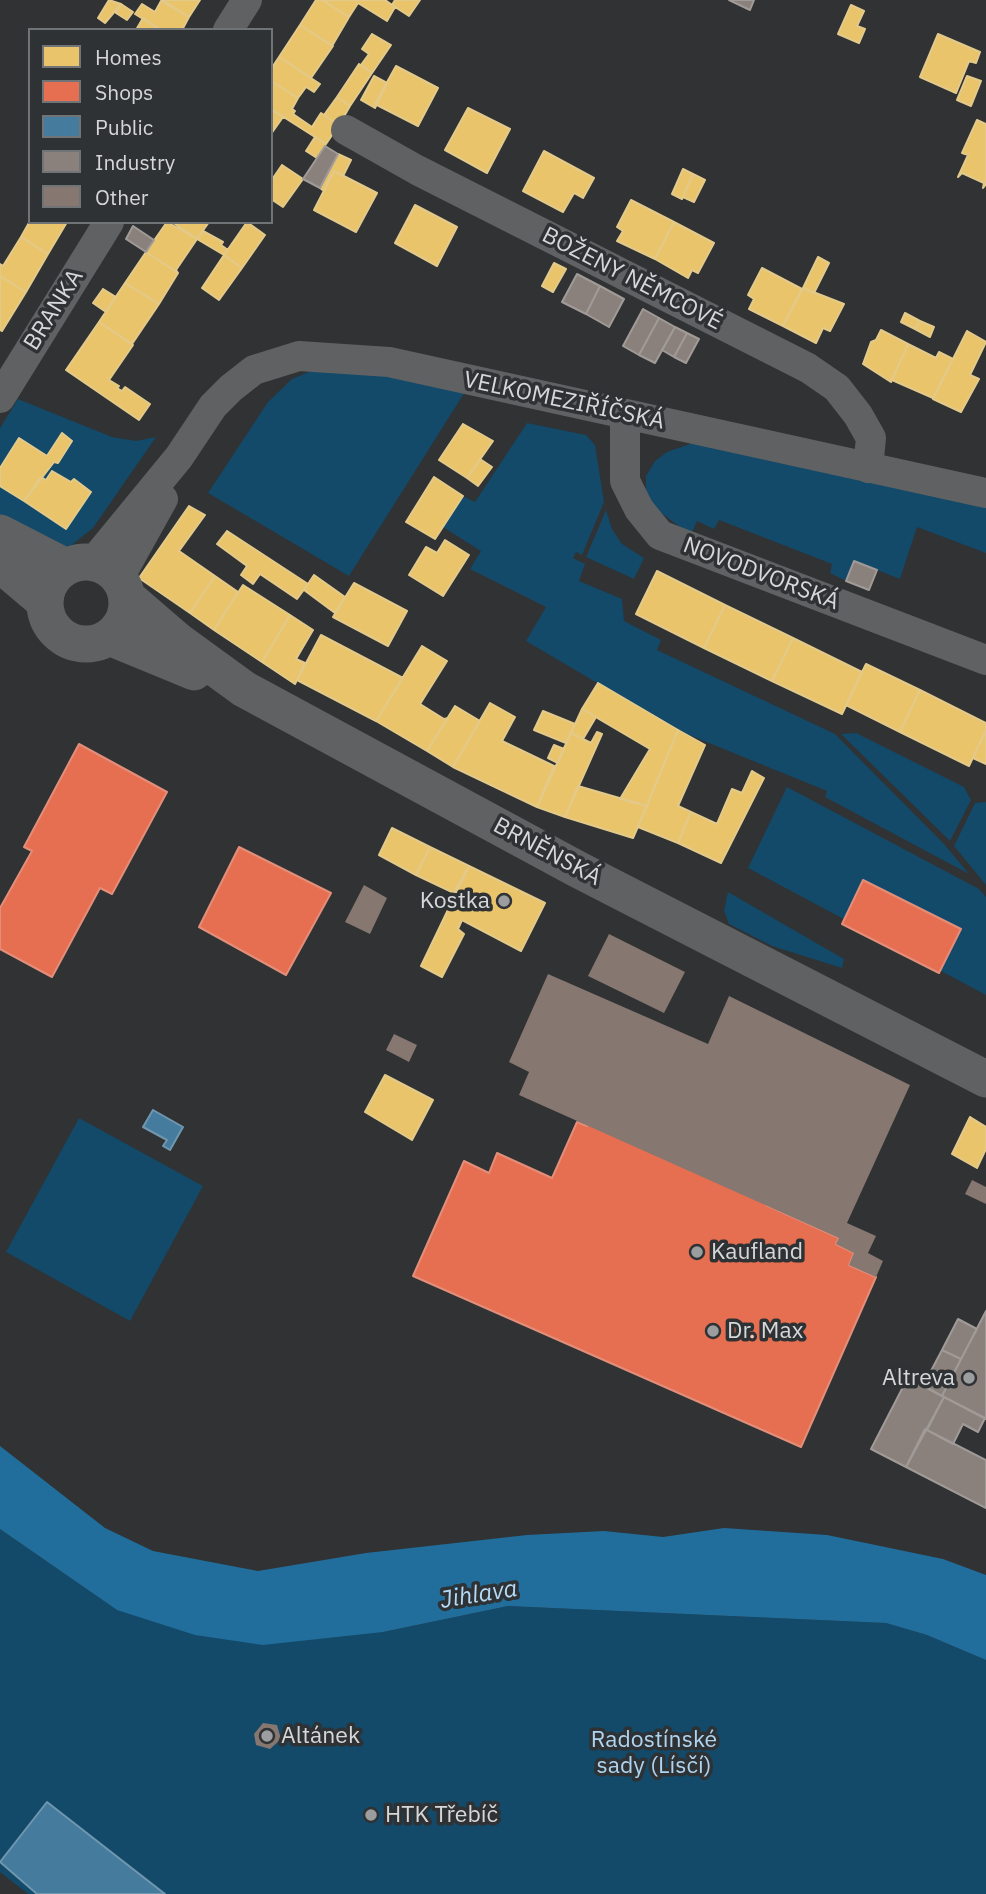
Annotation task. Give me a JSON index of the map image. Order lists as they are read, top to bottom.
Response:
{
  "streets": {
    "street": [
      "BOŽENY NĚMCOVÉ",
      "BRANKA",
      "VELKOMEZIŘÍČSKÁ",
      "NOVODVORSKÁ",
      "BRNĚNSKÁ"
    ]
  },
  "crossings": [
    ["BOŽENY NĚMCOVÉ", "VELKOMEZIŘÍČSKÁ"],
    ["VELKOMEZIŘÍČSKÁ", "NOVODVORSKÁ"],
    ["VELKOMEZIŘÍČSKÁ", "BRNĚNSKÁ"]
  ],
  "water": ["Jihlava"],
  "parks": ["Radostínské sady (Lísčí)"],
  "places": [
    "Kostka",
    "Kaufland",
    "Dr. Max",
    "Altreva",
    "Altánek",
    "HTK Třebíč"
  ],
  "legend": [
    "Homes",
    "Shops",
    "Public",
    "Industry",
    "Other"
  ]
}
